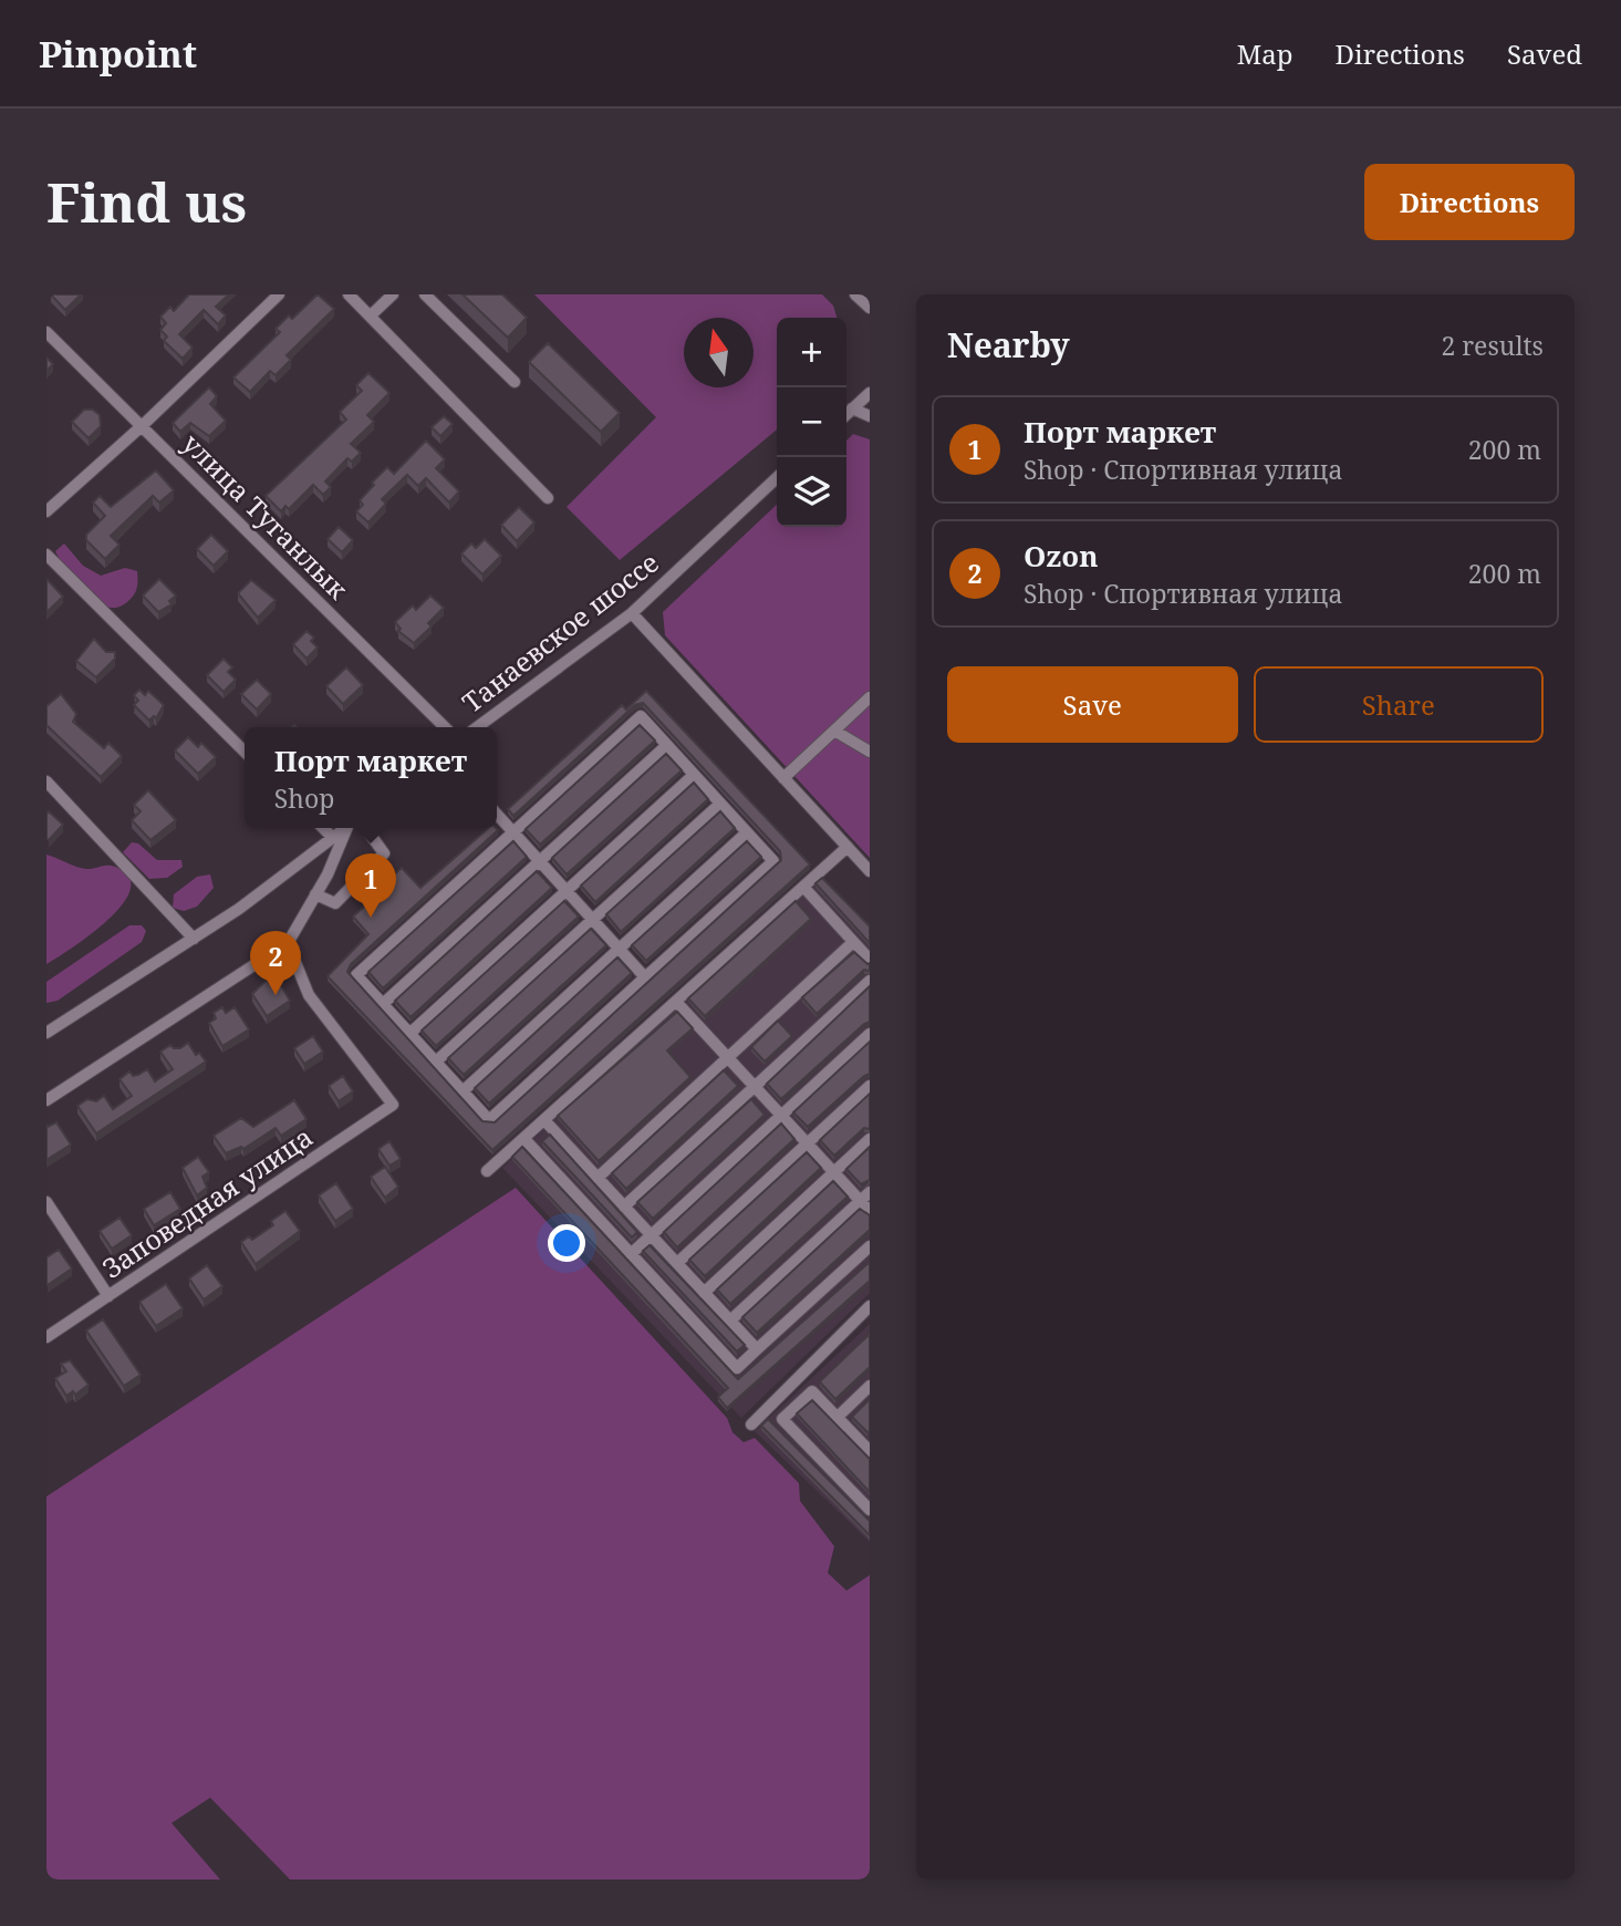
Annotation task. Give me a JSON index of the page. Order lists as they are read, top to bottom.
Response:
{
  "streets": {
    "street": ["улица Туганлык", "Танаевское шоссе", "Заповедная улица"]
  },
  "north": "top",
  "page": {
    "header": "Pinpoint",
    "nav": ["Map", "Directions", "Saved"],
    "buttons": [
      "Directions",
      ["Save", "Share"]
    ],
    "title": "Find us",
    "heading": ["Nearby", "2 results"],
    "map_buttons": ["+", "−"],
    "list": [
      {
        "mark": "1",
        "name": "Порт маркет",
        "note": "Shop · Спортивная улица",
        "value": "200 m"
      },
      {
        "mark": "2",
        "name": "Ozon",
        "note": "Shop · Спортивная улица",
        "value": "200 m"
      }
    ],
    "popup": ["Порт маркет", "Shop"],
    "pins": ["1", "2"]
  }
}
